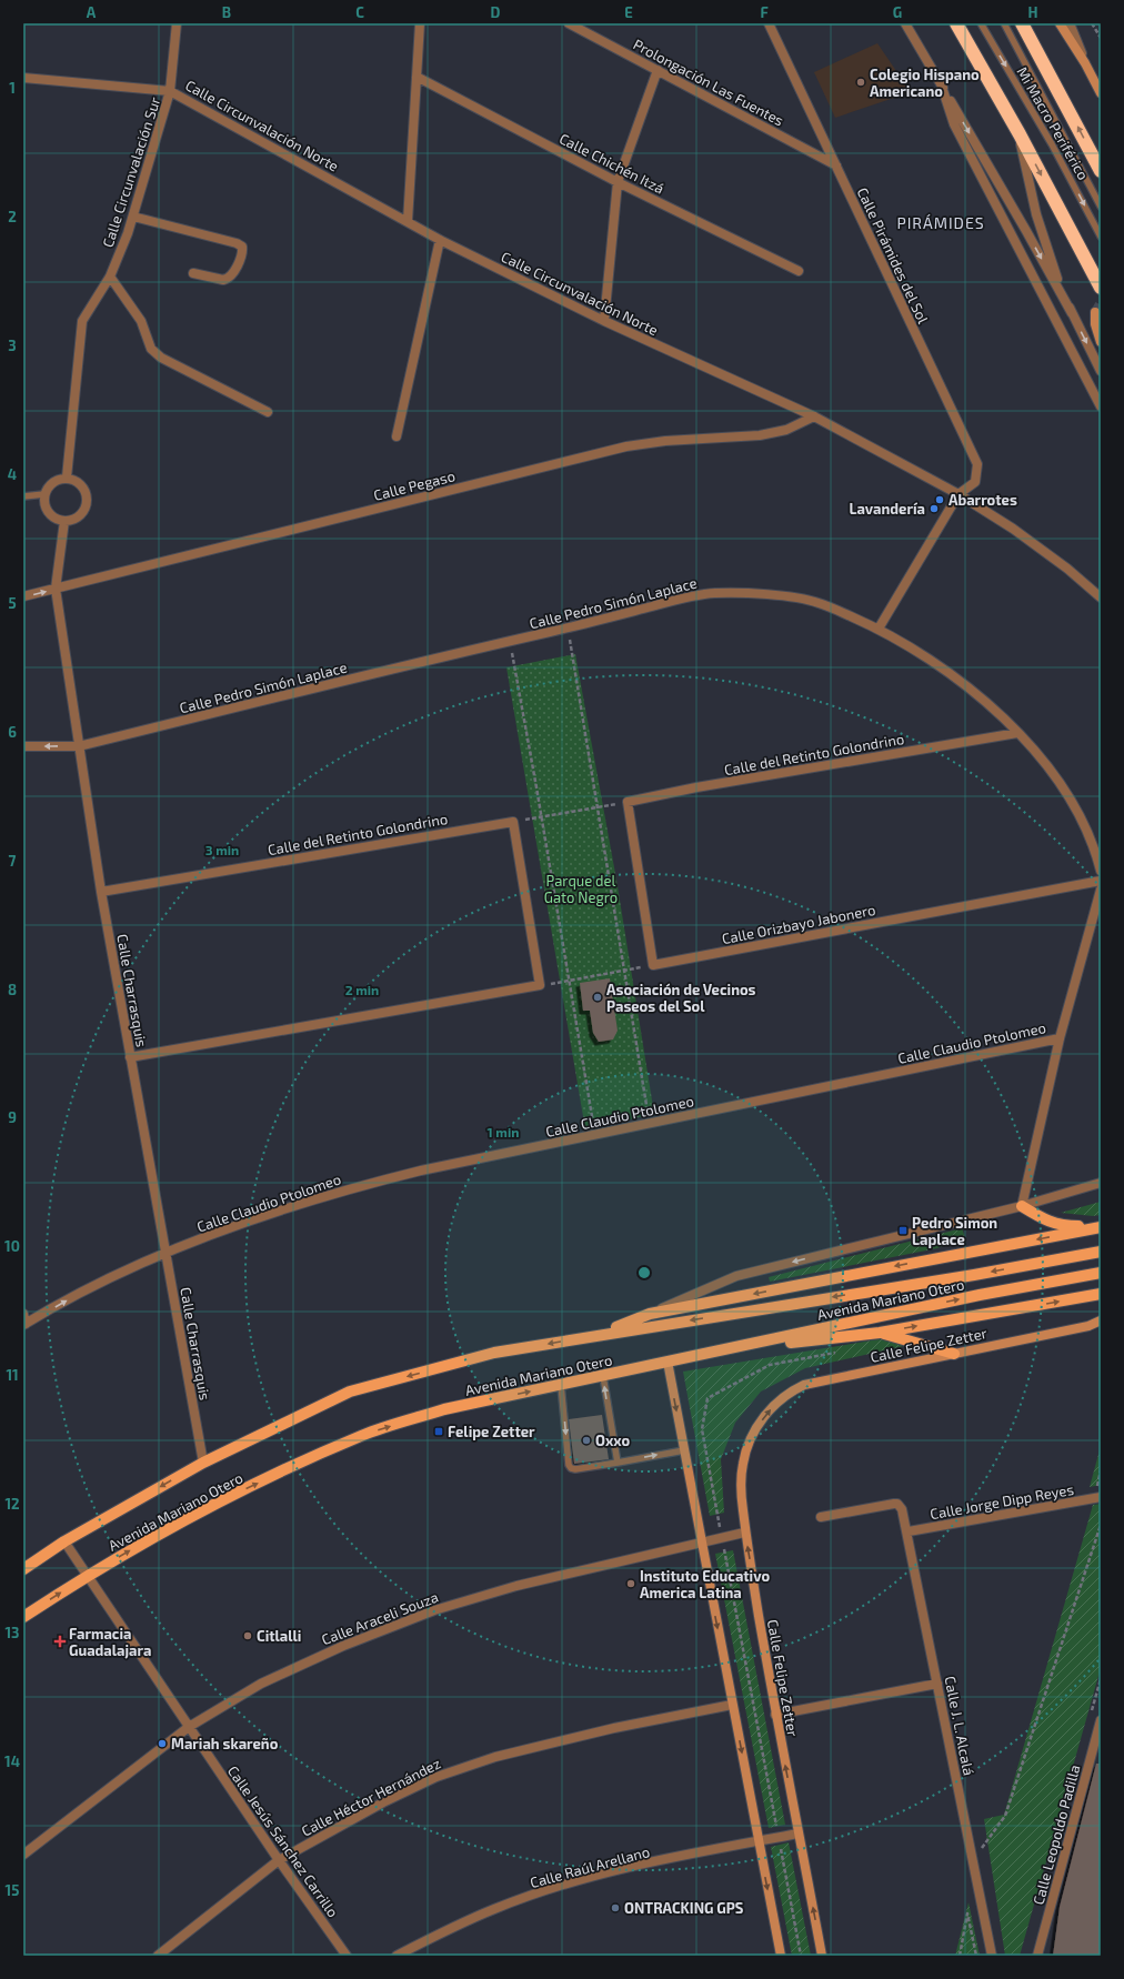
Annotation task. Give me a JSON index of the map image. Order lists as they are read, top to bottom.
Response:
{
  "streets": {
    "main road": ["Avenida Mariano Otero", "Calle Felipe Zetter"],
    "street": [
      "Prolongación Las Fuentes",
      "Calle Circunvalación Norte",
      "Calle Chichén Itzá",
      "Calle Circunvalación Sur",
      "Calle Pirámides del Sol",
      "Calle Pegaso",
      "Calle Pedro Simón Laplace",
      "Calle del Retinto Golondrino",
      "Calle Orizbayo Jabonero",
      "Calle Charrasquis",
      "Calle Claudio Ptolomeo",
      "Calle Jorge Dipp Reyes",
      "Calle Araceli Souza",
      "Calle J. L. Alcalá",
      "Calle Héctor Hernández",
      "Calle Leopoldo Padilla",
      "Calle Jesús Sánchez Carrillo",
      "Calle Raúl Arellano"
    ],
    "lane": ["Mi Macro Periférico"]
  },
  "crossings": [
    ["Prolongación Las Fuentes", "Calle Pirámides del Sol"],
    ["Calle Circunvalación Norte", "Calle Circunvalación Sur"],
    ["Calle Circunvalación Norte", "Calle Pirámides del Sol"],
    ["Calle Circunvalación Norte", "Calle Pegaso"],
    ["Calle Circunvalación Sur", "Calle Charrasquis"],
    ["Calle Pegaso", "Calle Charrasquis"],
    ["Calle Pedro Simón Laplace", "Calle del Retinto Golondrino"],
    ["Calle Pedro Simón Laplace", "Calle Charrasquis"],
    ["Calle del Retinto Golondrino", "Calle Charrasquis"],
    ["Calle Charrasquis", "Calle Claudio Ptolomeo"],
    ["Calle Charrasquis", "Avenida Mariano Otero"],
    ["Avenida Mariano Otero", "Calle Jesús Sánchez Carrillo"],
    ["Calle Felipe Zetter", "Calle Araceli Souza"],
    ["Calle Felipe Zetter", "Calle Raúl Arellano"],
    ["Calle Jorge Dipp Reyes", "Calle J. L. Alcalá"],
    ["Calle Araceli Souza", "Calle Jesús Sánchez Carrillo"],
    ["Calle Héctor Hernández", "Calle Jesús Sánchez Carrillo"]
  ],
  "districts": ["PIRÁMIDES"],
  "parks": ["Parque del Gato Negro"],
  "places": {
    "other": [
      "Colegio Hispano Americano",
      "Abarrotes",
      "Lavandería",
      "Asociación de Vecinos Paseos del Sol",
      "Oxxo",
      "Instituto Educativo America Latina",
      "Citlalli",
      "Mariah skareño",
      "ONTRACKING GPS"
    ],
    "transit": ["Pedro Simon Laplace", "Felipe Zetter"],
    "health": ["Farmacia Guadalajara"]
  },
  "grid": {
    "columns": [
      "A",
      "B",
      "C",
      "D",
      "E",
      "F",
      "G",
      "H"
    ],
    "rows": [
      "1",
      "2",
      "3",
      "4",
      "5",
      "6",
      "7",
      "8",
      "9",
      "10",
      "11",
      "12",
      "13",
      "14",
      "15"
    ]
  },
  "rings": ["3 min", "2 min", "1 min"]
}
